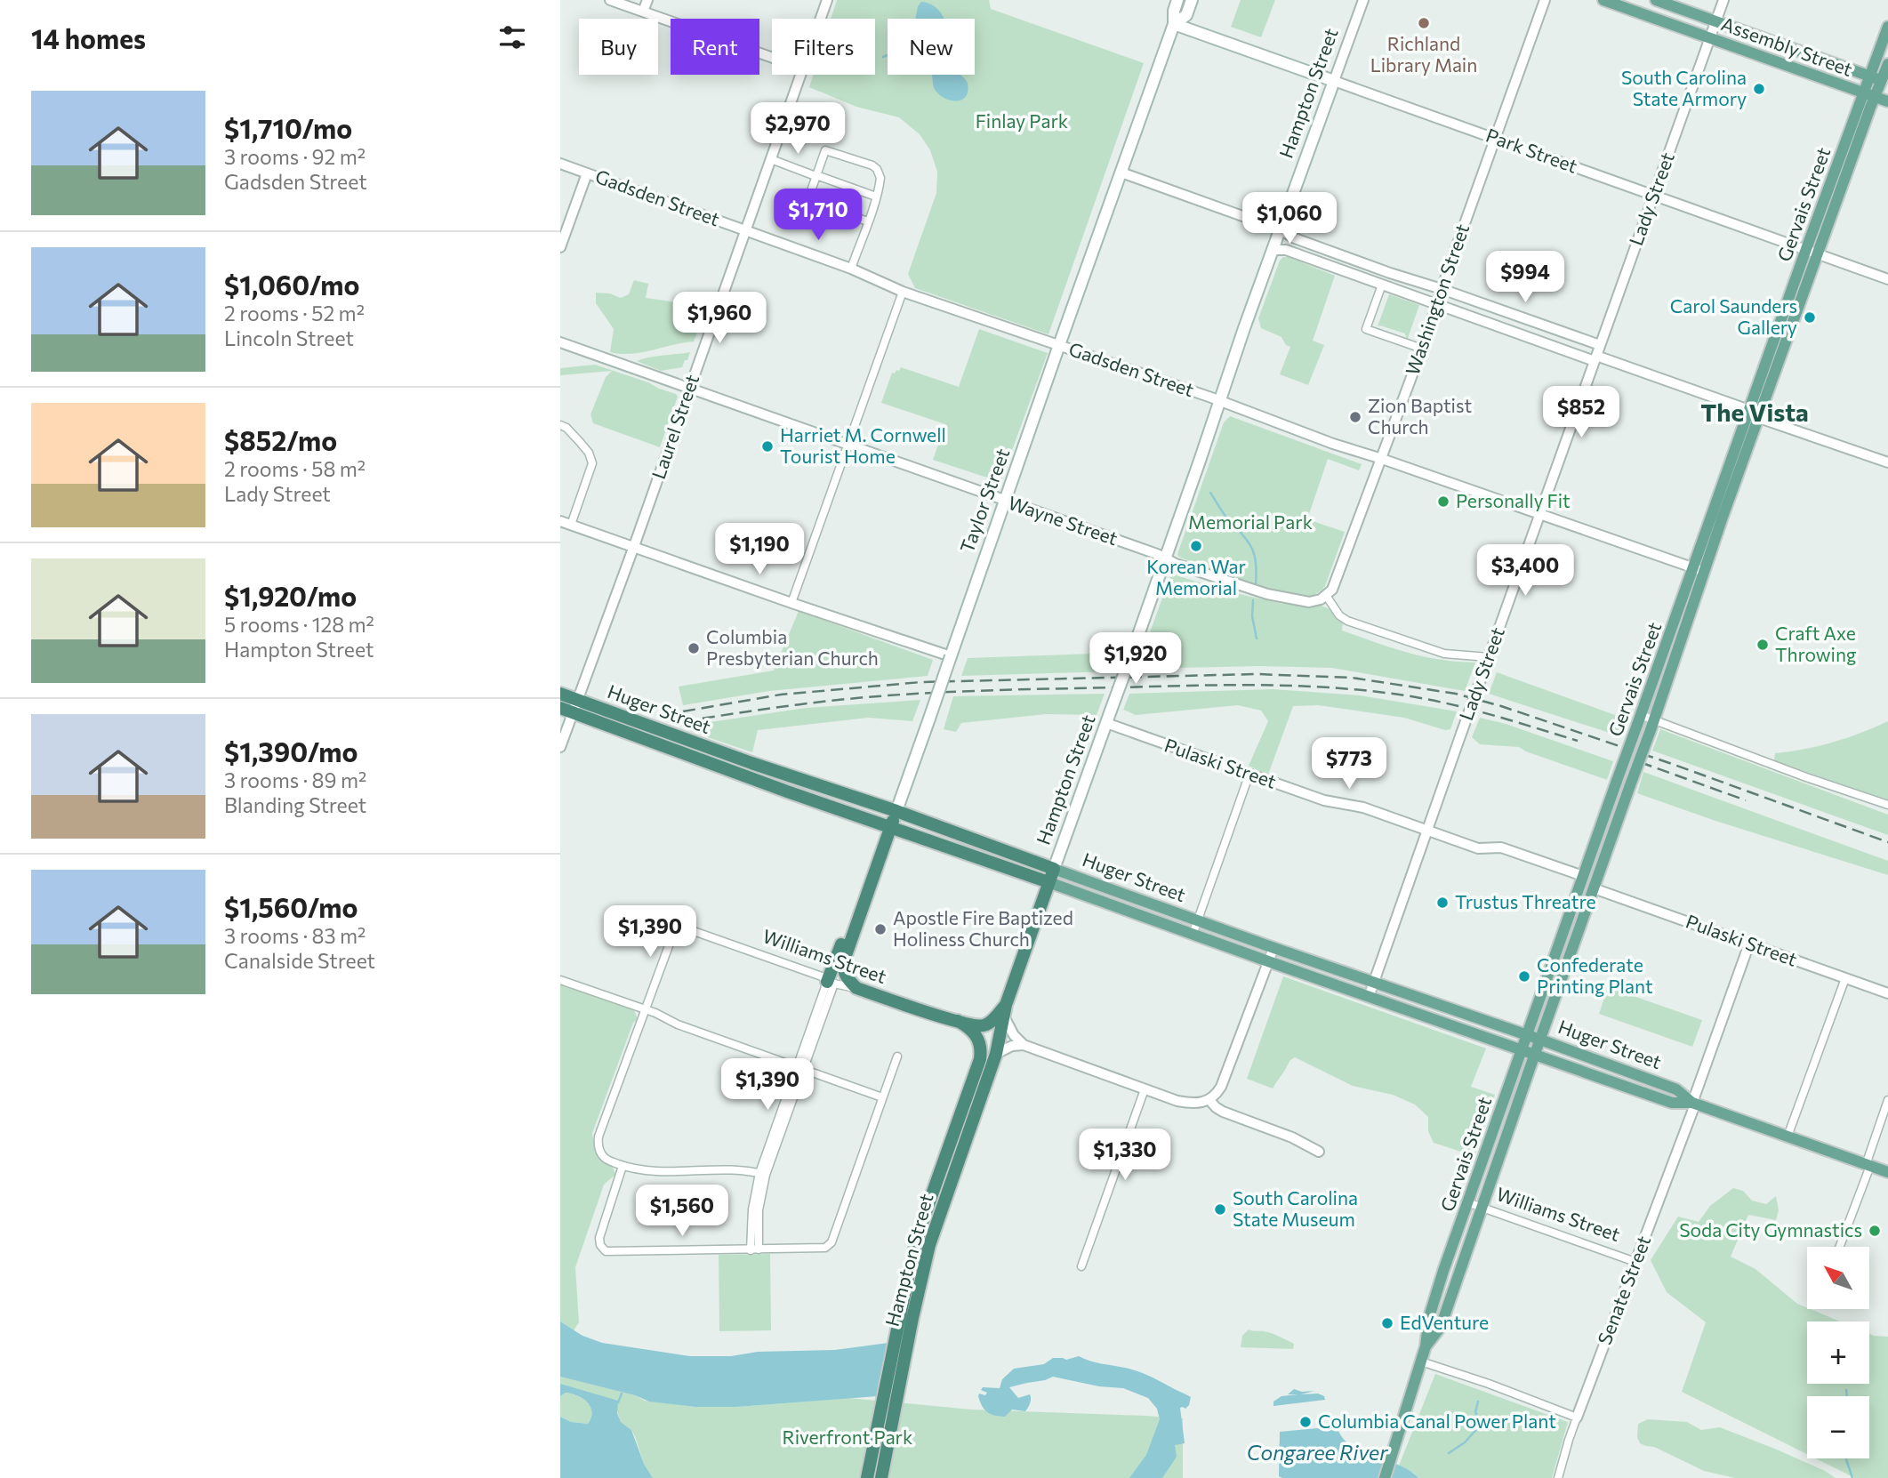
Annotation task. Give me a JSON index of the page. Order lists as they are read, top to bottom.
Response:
{
  "streets": {
    "highway": [
      "Hampton Street",
      "Taylor Street",
      "Huger Street",
      "Williams Street"
    ],
    "main road": ["Assembly Street", "Park Street", "Gervais Street"],
    "street": [
      "Gadsden Street",
      "Lady Street",
      "Washington Street",
      "Laurel Street",
      "Wayne Street",
      "Pulaski Street",
      "Senate Street"
    ]
  },
  "crossings": [
    ["Assembly Street", "Lady Street"],
    ["Assembly Street", "Gervais Street"],
    ["Hampton Street", "Park Street"],
    ["Hampton Street", "Gadsden Street"],
    ["Hampton Street", "Wayne Street"],
    ["Hampton Street", "Huger Street"],
    ["Hampton Street", "Pulaski Street"],
    ["Hampton Street", "Williams Street"],
    ["Park Street", "Lady Street"],
    ["Park Street", "Gervais Street"],
    ["Park Street", "Washington Street"],
    ["Park Street", "Taylor Street"],
    ["Gadsden Street", "Lady Street"],
    ["Gadsden Street", "Gervais Street"],
    ["Gadsden Street", "Washington Street"],
    ["Gadsden Street", "Laurel Street"],
    ["Gadsden Street", "Taylor Street"],
    ["Lady Street", "Huger Street"],
    ["Lady Street", "Pulaski Street"],
    ["Gervais Street", "Huger Street"],
    ["Gervais Street", "Pulaski Street"],
    ["Gervais Street", "Williams Street"],
    ["Washington Street", "Wayne Street"],
    ["Laurel Street", "Wayne Street"],
    ["Laurel Street", "Huger Street"],
    ["Taylor Street", "Wayne Street"],
    ["Taylor Street", "Huger Street"],
    ["Taylor Street", "Williams Street"],
    ["Huger Street", "Senate Street"],
    ["Pulaski Street", "Senate Street"],
    ["Williams Street", "Senate Street"]
  ],
  "districts": ["The Vista"],
  "water": ["Congaree River"],
  "parks": ["Finlay Park", "Memorial Park", "Riverfront Park"],
  "places": [
    "Richland Library Main",
    "South Carolina State Armory",
    "Carol Saunders Gallery",
    "Zion Baptist Church",
    "Harriet M. Cornwell Tourist Home",
    "Personally Fit",
    "Korean War Memorial",
    "Craft Axe Throwing",
    "Columbia Presbyterian Church",
    "Trustus Threatre",
    "Apostle Fire Baptized Holiness Church",
    "Confederate Printing Plant",
    "South Carolina State Museum",
    "Soda City Gymnastics",
    "EdVenture",
    "Columbia Canal Power Plant"
  ],
  "north": "top left",
  "page": {
    "heading": "14 homes",
    "chip": [
      "Buy",
      "Rent",
      "Filters",
      "New"
    ],
    "list": [
      {
        "name": "$1,710/mo",
        "note": "3 rooms · 92 m² · Gadsden Street"
      },
      {
        "name": "$1,060/mo",
        "note": "2 rooms · 52 m² · Lincoln Street"
      },
      {
        "name": "$852/mo",
        "note": "2 rooms · 58 m² · Lady Street"
      },
      {
        "name": "$1,920/mo",
        "note": "5 rooms · 128 m² · Hampton Street"
      },
      {
        "name": "$1,390/mo",
        "note": "3 rooms · 89 m² · Blanding Street"
      },
      {
        "name": "$1,560/mo",
        "note": "3 rooms · 83 m² · Canalside Street"
      }
    ],
    "price": [
      "$2,970",
      "$1,710",
      "$1,060",
      "$994",
      "$1,960",
      "$852",
      "$1,190",
      "$3,400",
      "$1,920",
      "$773",
      "$1,390",
      "$1,390",
      "$1,330",
      "$1,560"
    ],
    "map_buttons": ["+", "−"]
  }
}
